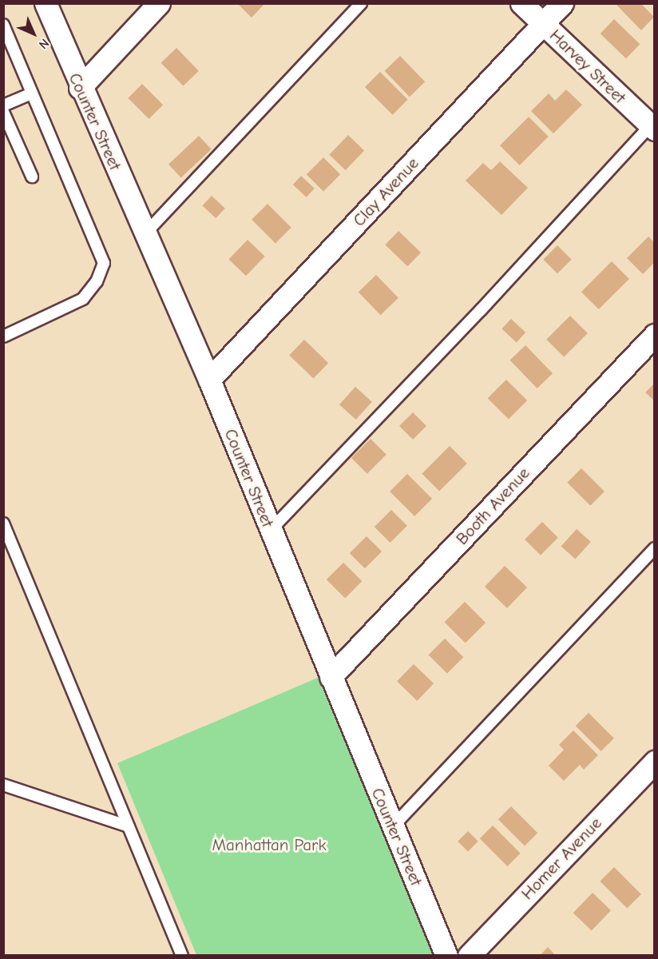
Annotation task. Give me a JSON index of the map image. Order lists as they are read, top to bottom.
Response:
{
  "streets": {
    "street": [
      "Harvey Street",
      "Counter Street",
      "Clay Avenue",
      "Booth Avenue",
      "Homer Avenue"
    ]
  },
  "crossings": [
    ["Harvey Street", "Clay Avenue"],
    ["Counter Street", "Clay Avenue"],
    ["Counter Street", "Booth Avenue"]
  ],
  "parks": ["Manhattan Park"],
  "north": "bottom right"
}
